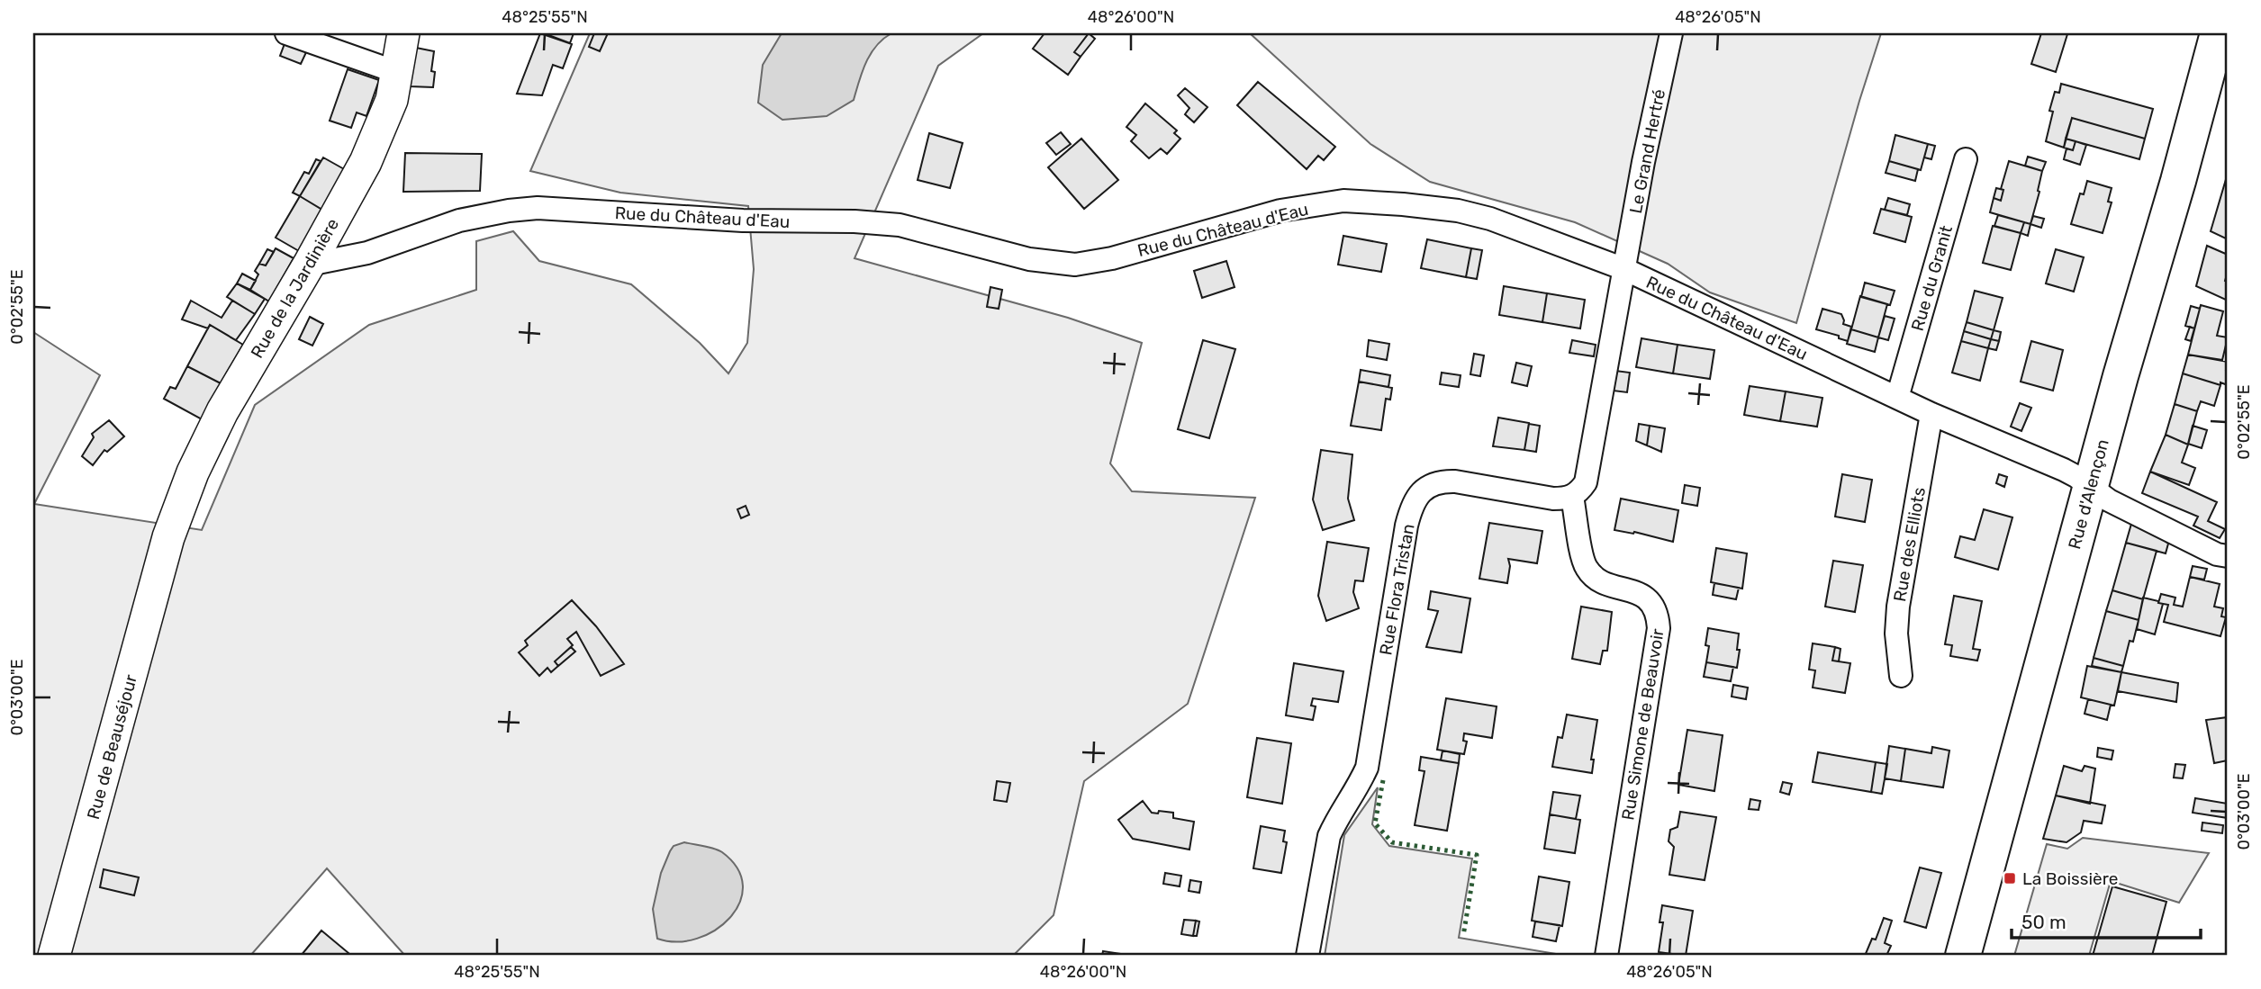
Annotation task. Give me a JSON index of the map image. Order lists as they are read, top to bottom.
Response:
{
  "streets": {
    "main road": ["Rue d'Alençon"],
    "street": [
      "Le Grand Hertré",
      "Rue du Château d'Eau",
      "Rue du Granit",
      "Rue de la Jardinière",
      "Rue des Elliots",
      "Rue Flora Tristan",
      "Rue Simone de Beauvoir",
      "Rue de Beauséjour"
    ]
  },
  "crossings": [
    ["Le Grand Hertré", "Rue du Château d'Eau"],
    ["Rue du Château d'Eau", "Rue du Granit"],
    ["Rue du Château d'Eau", "Rue de la Jardinière"],
    ["Rue du Château d'Eau", "Rue d'Alençon"],
    ["Rue du Château d'Eau", "Rue des Elliots"],
    ["Rue de la Jardinière", "Rue de Beauséjour"],
    ["Rue Flora Tristan", "Rue Simone de Beauvoir"]
  ],
  "places": {
    "transit": ["La Boissière"]
  },
  "scale_bar": "50 m",
  "coordinates": [
    "48°25'55\"N",
    "48°26'00\"N",
    "48°26'05\"N",
    "0°02'55\"E",
    "0°03'00\"E"
  ]
}
